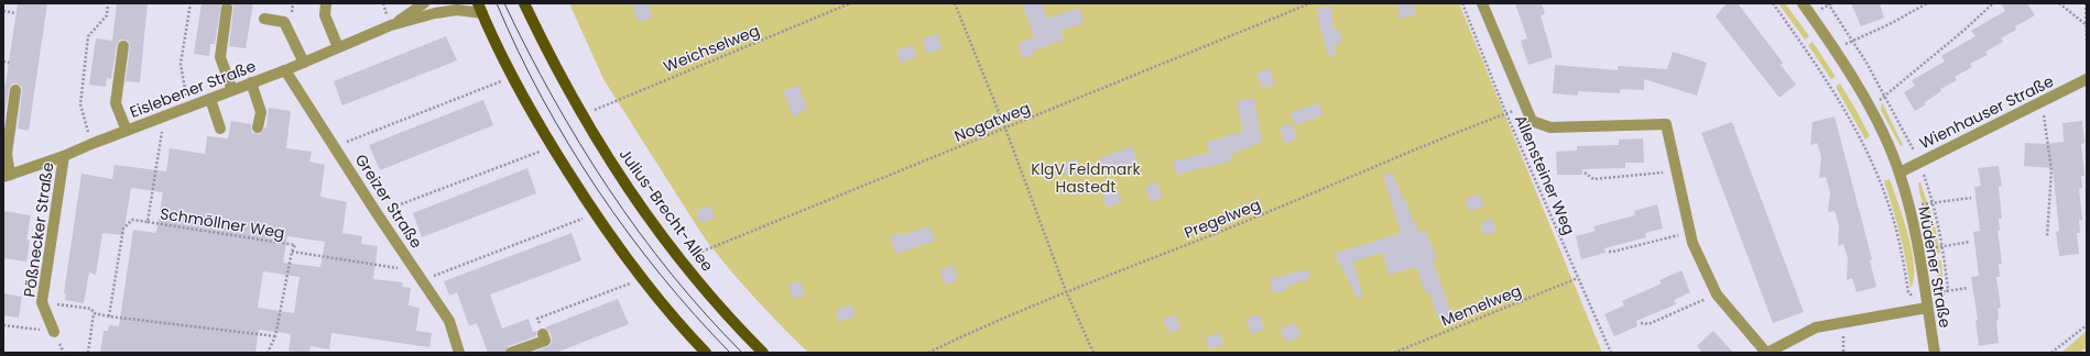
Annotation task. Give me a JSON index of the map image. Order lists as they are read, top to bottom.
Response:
{
  "streets": {
    "main road": ["Julius-Brecht-Allee"],
    "street": [
      "Eislebener Straße",
      "Wienhauser Straße",
      "Greizer Straße",
      "Pößnecker Straße",
      "Müdener Straße"
    ],
    "path": [
      "Weichselweg",
      "Nogatweg",
      "Allensteiner Weg",
      "Pregelweg",
      "Schmöllner Weg",
      "Memelweg"
    ]
  },
  "crossings": [
    ["Weichselweg", "Julius-Brecht-Allee"],
    ["Eislebener Straße", "Greizer Straße"],
    ["Eislebener Straße", "Schmöllner Weg"],
    ["Eislebener Straße", "Pößnecker Straße"],
    ["Wienhauser Straße", "Müdener Straße"],
    ["Nogatweg", "Julius-Brecht-Allee"],
    ["Allensteiner Weg", "Pregelweg"],
    ["Allensteiner Weg", "Memelweg"],
    ["Greizer Straße", "Schmöllner Weg"]
  ],
  "parks": ["KlgV Feldmark Hastedt"]
}
